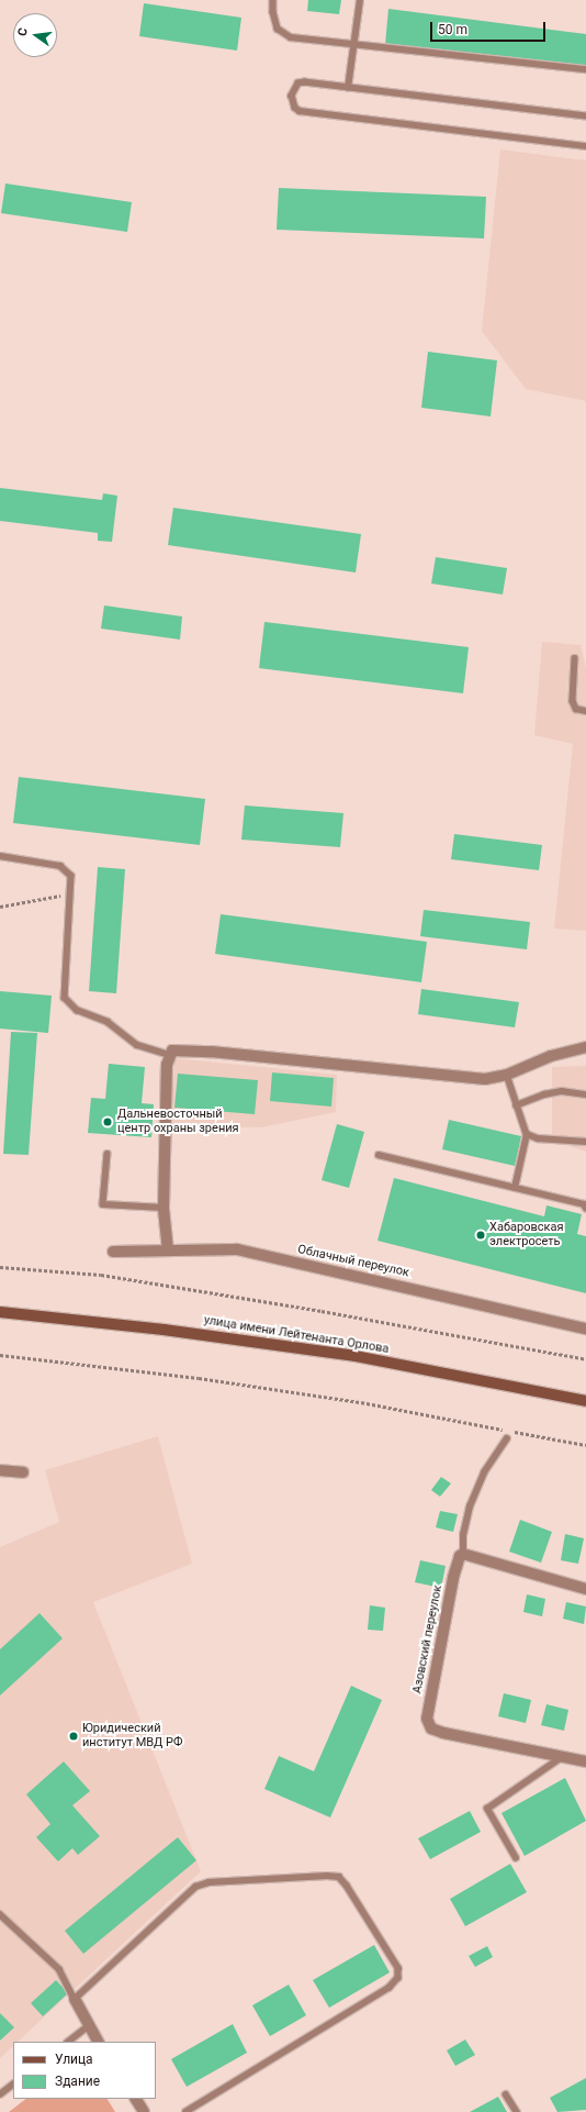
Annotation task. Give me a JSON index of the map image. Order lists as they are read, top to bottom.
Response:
{
  "streets": {
    "main road": ["улица имени Лейтенанта Орлова"],
    "street": ["Облачный переулок", "Азовский переулок"]
  },
  "places": ["Дальневосточный центр охраны зрения", "Хабаровская электросеть", "Юридический институт МВД РФ"],
  "legend": ["Улица", "Здание"],
  "scale_bar": "50 m",
  "north": "left"
}
